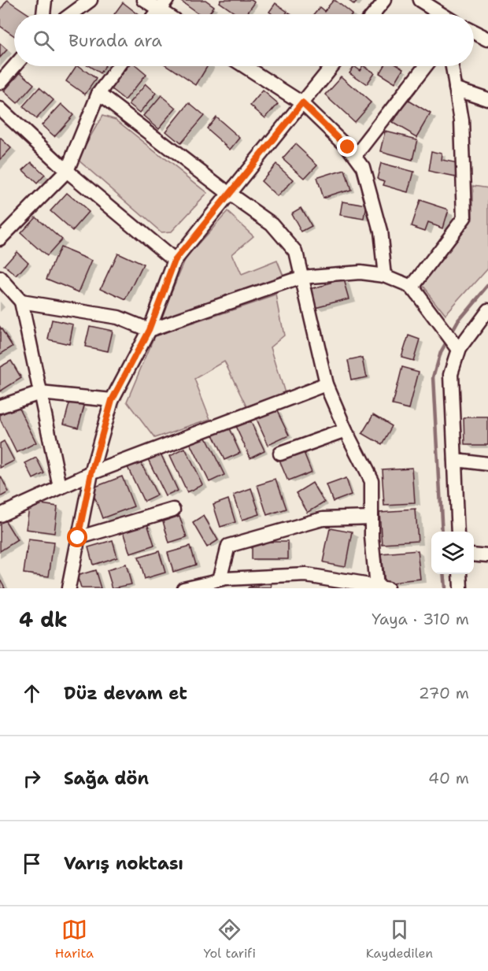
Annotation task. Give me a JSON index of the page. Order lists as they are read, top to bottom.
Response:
{
  "page": {
    "search": "Burada ara",
    "heading": ["4 dk", "Yaya · 310 m"],
    "list": [
      ["Düz devam et", "270 m"],
      ["Sağa dön", "40 m"],
      "Varış noktası"
    ],
    "nav": ["Harita", "Yol tarifi", "Kaydedilen"]
  }
}
